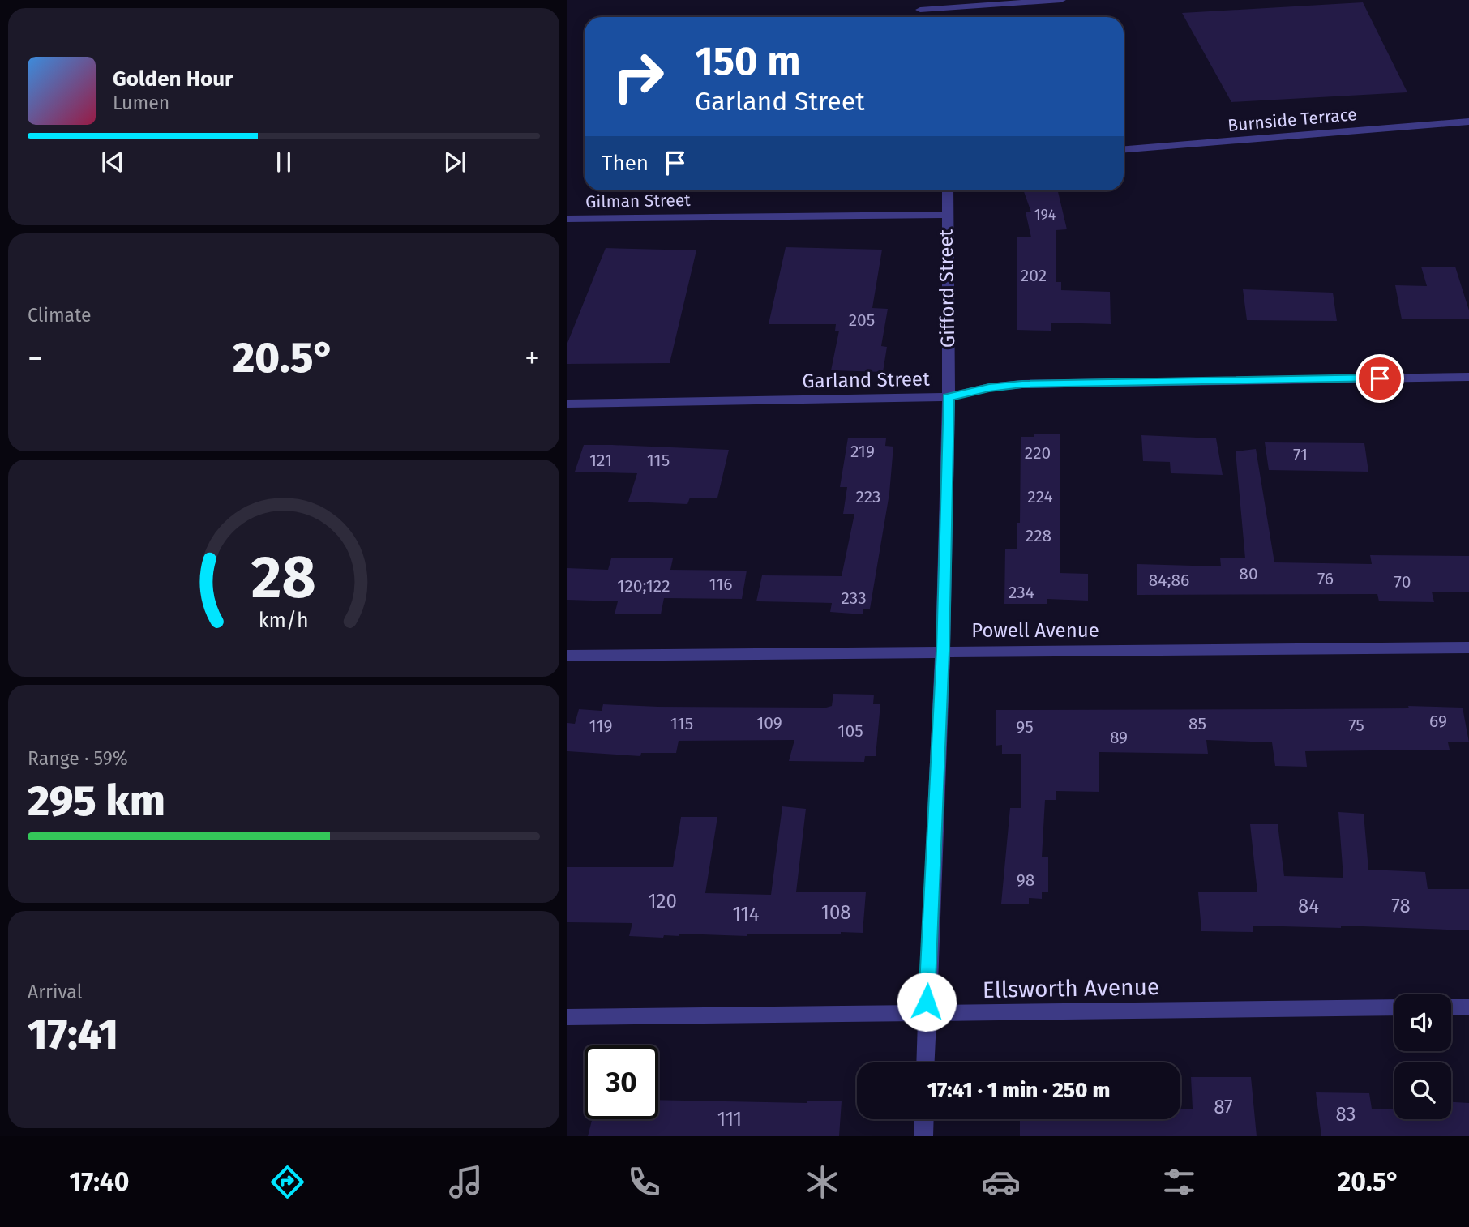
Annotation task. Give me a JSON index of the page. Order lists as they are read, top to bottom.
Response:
{
  "streets": {
    "street": [
      "Burnside Terrace",
      "Gilman Street",
      "Gifford Street",
      "Garland Street",
      "Powell Avenue",
      "Ellsworth Avenue"
    ]
  },
  "crossings": [
    ["Gilman Street", "Gifford Street"],
    ["Gifford Street", "Garland Street"],
    ["Gifford Street", "Powell Avenue"],
    ["Gifford Street", "Ellsworth Avenue"]
  ],
  "house_numbers": [
    "194",
    "202",
    "205",
    "219",
    "220",
    "71",
    "121",
    "115",
    "223",
    "224",
    "228",
    "80",
    "76",
    "84;86",
    "70",
    "116",
    "120;122",
    "234",
    "233",
    "69",
    "109",
    "115",
    "85",
    "75",
    "119",
    "95",
    "105",
    "89",
    "98",
    "120",
    "84",
    "78",
    "108",
    "114",
    "87",
    "83",
    "111"
  ],
  "page": {
    "turn": ["150 m", "Garland Street"],
    "song": ["Golden Hour", "Lumen"],
    "then": "Then",
    "tile": [
      "Climate",
      ["Range · 59%", "295 km"],
      ["Arrival", "17:41"]
    ],
    "heat": ["−", "20.5°", "+"],
    "limit": "30",
    "trip": "17:41 · 1 min · 250 m",
    "tabs": ["17:40", "20.5°"],
    "gauge": ["28", "km/h"]
  }
}
